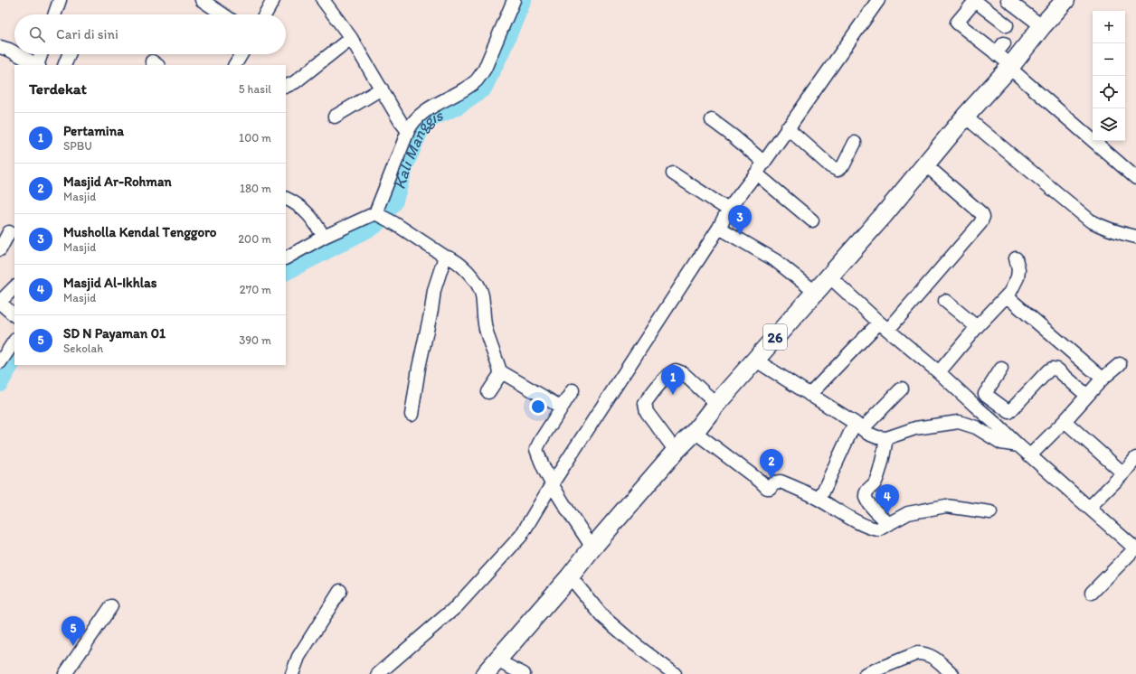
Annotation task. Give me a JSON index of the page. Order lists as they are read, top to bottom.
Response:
{
  "streets": {
    "highway": ["26"]
  },
  "water": ["Kali Manggis"],
  "page": {
    "map_buttons": ["+", "−"],
    "search": "Cari di sini",
    "heading": ["Terdekat", "5 hasil"],
    "list": [
      {
        "mark": "1",
        "name": "Pertamina",
        "note": "SPBU",
        "value": "100 m"
      },
      {
        "mark": "2",
        "name": "Masjid Ar-Rohman",
        "note": "Masjid",
        "value": "180 m"
      },
      {
        "mark": "3",
        "name": "Musholla Kendal Tenggoro",
        "note": "Masjid",
        "value": "200 m"
      },
      {
        "mark": "4",
        "name": "Masjid Al-Ikhlas",
        "note": "Masjid",
        "value": "270 m"
      },
      {
        "mark": "5",
        "name": "SD N Payaman 01",
        "note": "Sekolah",
        "value": "390 m"
      }
    ],
    "pins": [
      "3",
      "1",
      "2",
      "4",
      "5"
    ]
  }
}
